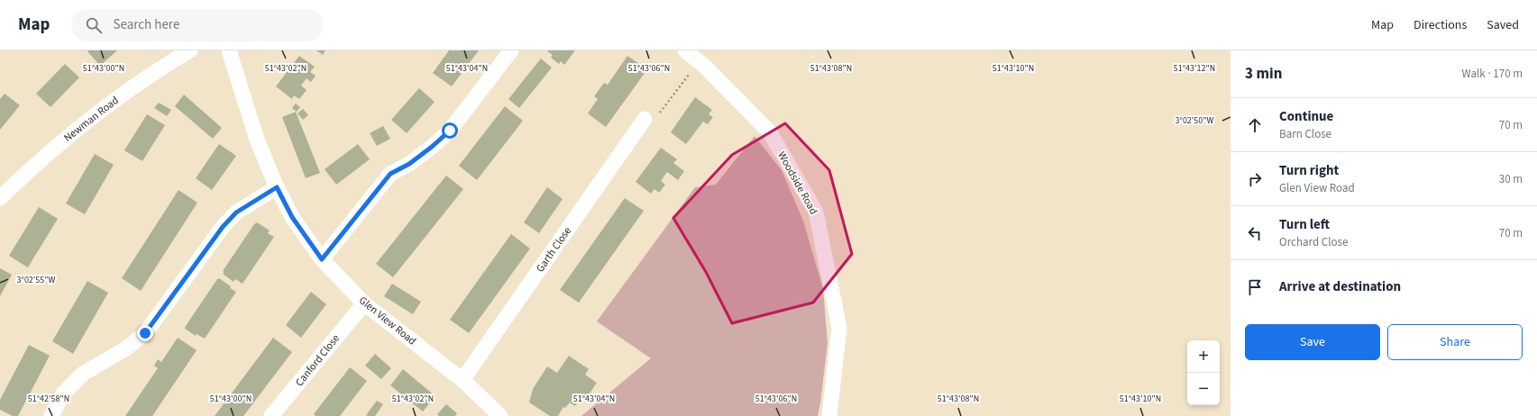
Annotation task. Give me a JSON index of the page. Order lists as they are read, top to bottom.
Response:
{
  "streets": {
    "street": [
      "Newman Road",
      "Woodside Road",
      "Garth Close",
      "Glen View Road",
      "Canford Close"
    ]
  },
  "crossings": [
    ["Garth Close", "Glen View Road"],
    ["Glen View Road", "Canford Close"]
  ],
  "page": {
    "header": "Map",
    "search": "Search here",
    "nav": ["Map", "Directions", "Saved"],
    "heading": ["3 min", "Walk · 170 m"],
    "list": [
      ["Continue", "Barn Close", "70 m"],
      ["Turn right", "Glen View Road", "30 m"],
      ["Turn left", "Orchard Close", "70 m"],
      "Arrive at destination"
    ],
    "buttons": ["Save", "Share"],
    "map_buttons": ["+", "−"]
  },
  "coordinates": [
    "51°43'00\"N",
    "51°43'02\"N",
    "51°43'04\"N",
    "51°43'06\"N",
    "51°43'08\"N",
    "51°43'10\"N",
    "51°43'12\"N",
    "3°02'50\"W",
    "3°02'55\"W",
    "51°42'58\"N"
  ]
}
